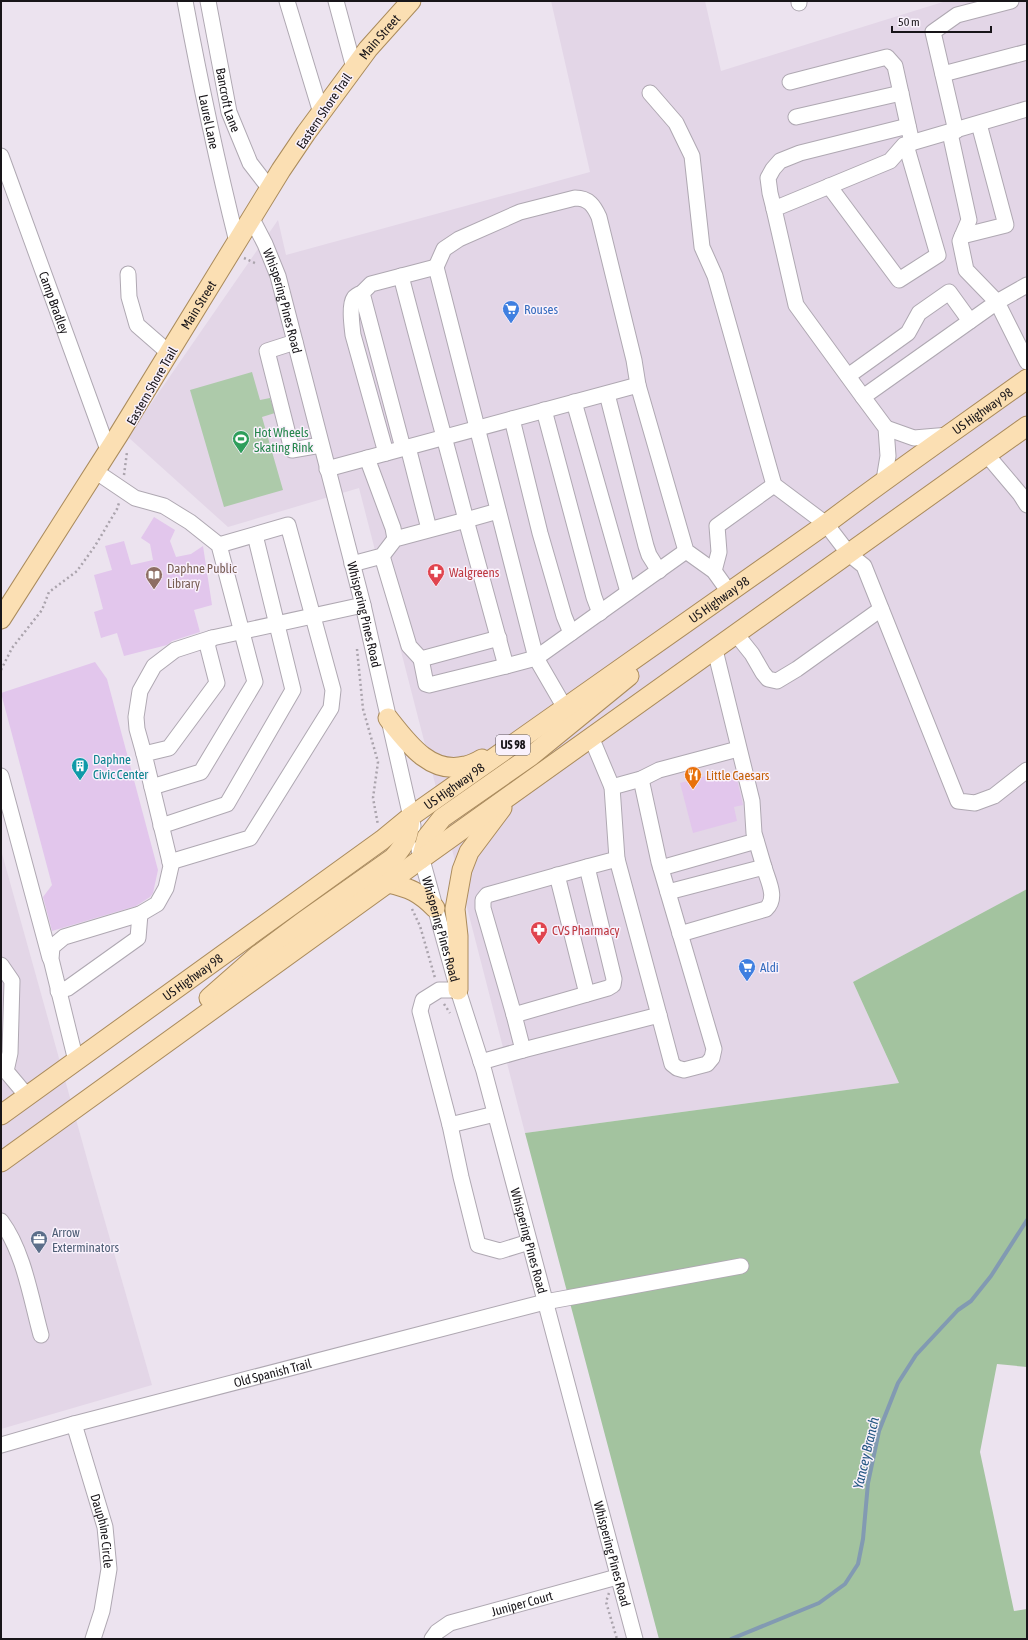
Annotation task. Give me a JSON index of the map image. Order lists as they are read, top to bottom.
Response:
{
  "streets": {
    "main road": ["Main Street", "US Highway 98", "US 98"],
    "street": [
      "Bancroft Lane",
      "Laurel Lane",
      "Whispering Pines Road",
      "Camp Bradley",
      "Old Spanish Trail",
      "Dauphine Circle",
      "Juniper Court"
    ],
    "path": ["Eastern Shore Trail"]
  },
  "crossings": [
    ["Main Street", "Bancroft Lane"],
    ["Main Street", "Laurel Lane"],
    ["Main Street", "Whispering Pines Road"],
    ["Main Street", "Camp Bradley"],
    ["Whispering Pines Road", "US Highway 98"],
    ["Whispering Pines Road", "Old Spanish Trail"],
    ["Whispering Pines Road", "Juniper Court"],
    ["Old Spanish Trail", "Dauphine Circle"]
  ],
  "water": ["Yancey Branch"],
  "places": {
    "supermarket": ["Rouses", "Aldi"],
    "sports": ["Hot Wheels Skating Rink"],
    "pharmacy": ["Walgreens", "CVS Pharmacy"],
    "library": ["Daphne Public Library"],
    "building": ["Daphne Civic Center"],
    "restaurant": ["Little Caesars"],
    "office": ["Arrow Exterminators"]
  },
  "scale_bar": "50 m"
}
